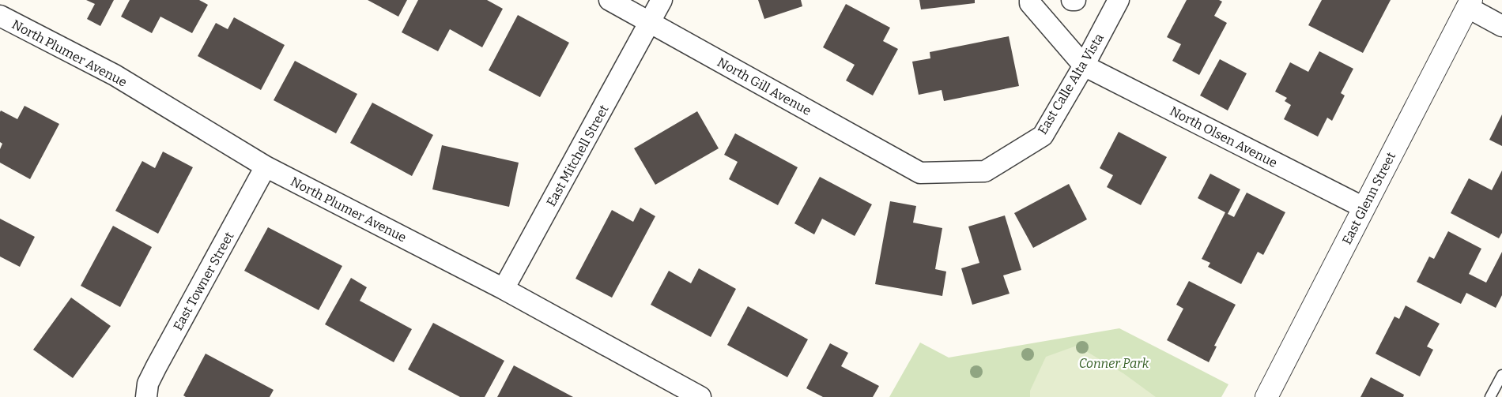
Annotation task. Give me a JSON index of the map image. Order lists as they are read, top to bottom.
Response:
{
  "streets": {
    "street": [
      "North Plumer Avenue",
      "East Calle Alta Vista",
      "North Gill Avenue",
      "North Olsen Avenue",
      "East Mitchell Street",
      "East Glenn Street",
      "East Towner Street"
    ]
  },
  "crossings": [
    ["North Plumer Avenue", "East Mitchell Street"],
    ["North Plumer Avenue", "East Towner Street"],
    ["East Calle Alta Vista", "North Gill Avenue"],
    ["East Calle Alta Vista", "North Olsen Avenue"],
    ["North Gill Avenue", "East Mitchell Street"],
    ["North Olsen Avenue", "East Glenn Street"]
  ],
  "parks": ["Conner Park"]
}
